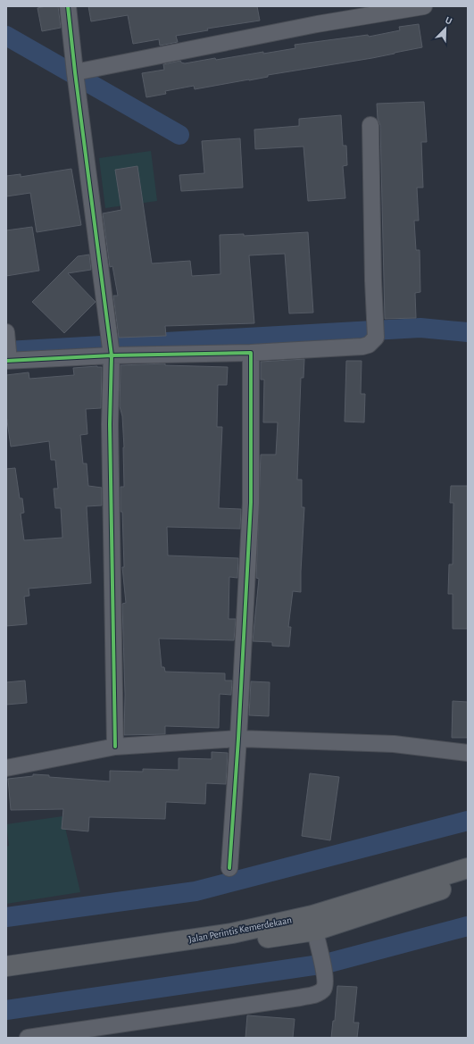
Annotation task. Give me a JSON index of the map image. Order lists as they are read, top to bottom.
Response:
{
  "streets": {
    "highway": ["Jalan Perintis Kemerdekaan"]
  },
  "north": "top right"
}
